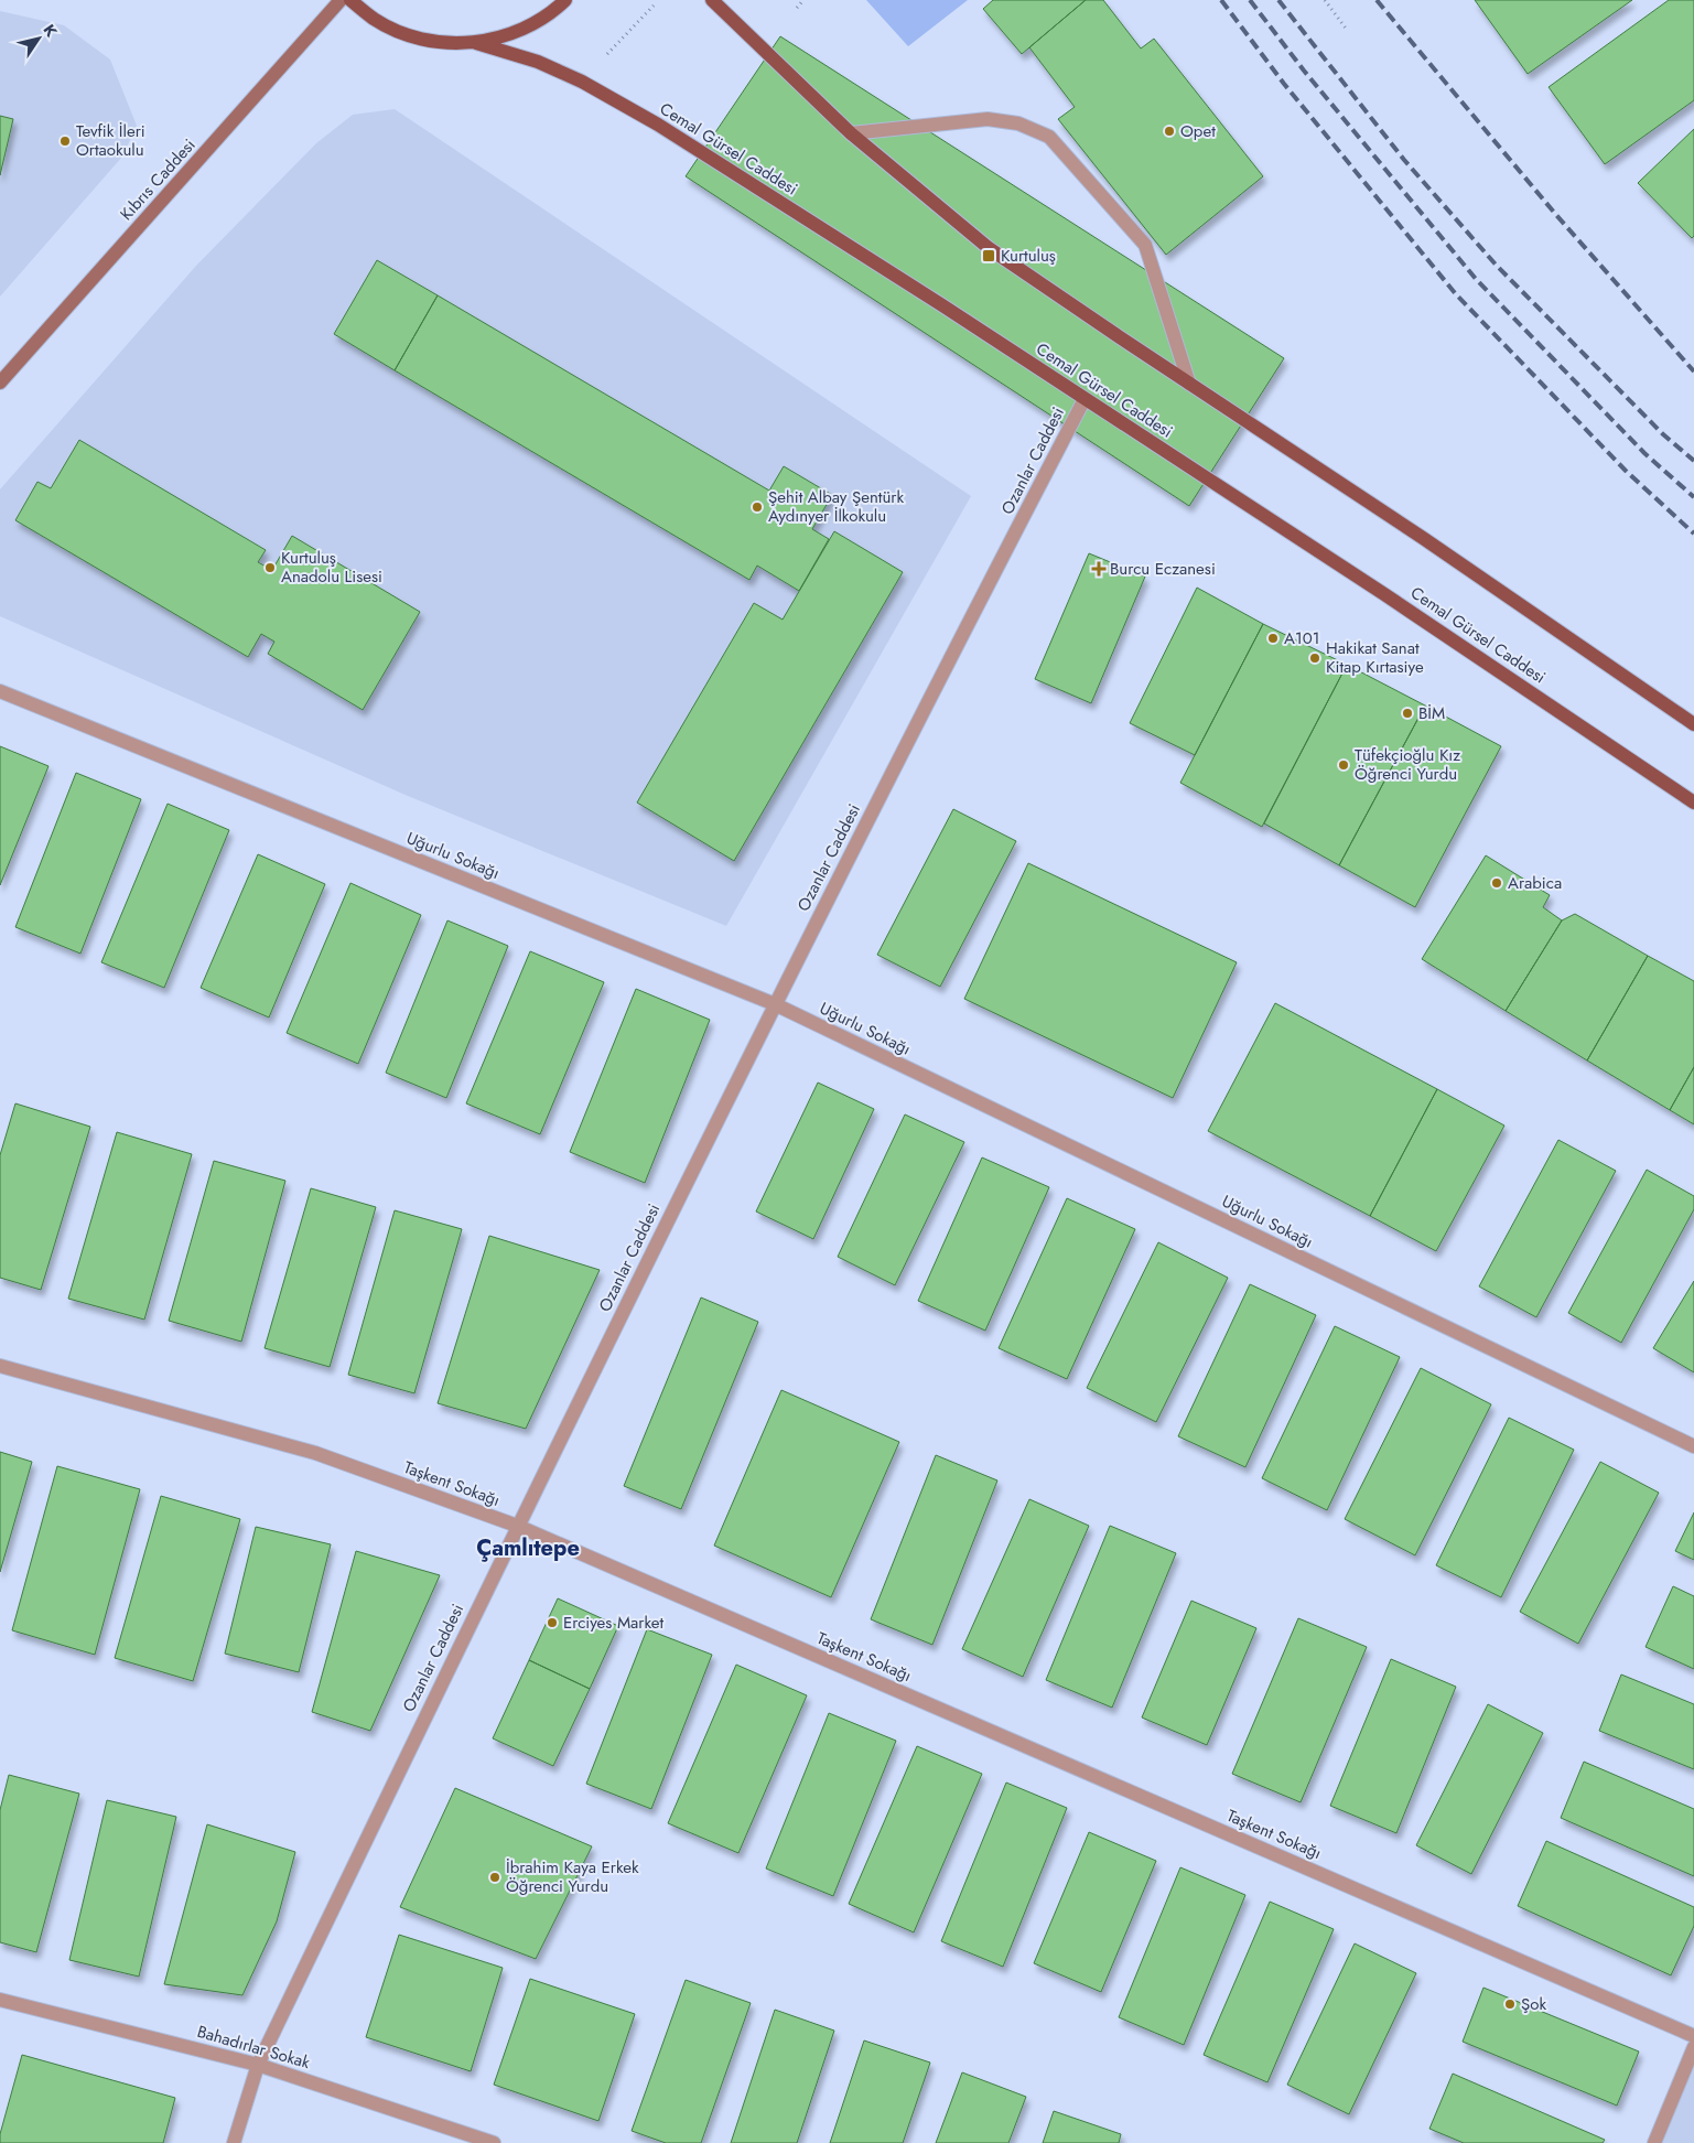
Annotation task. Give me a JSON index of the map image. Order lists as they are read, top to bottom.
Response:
{
  "streets": {
    "main road": ["Cemal Gürsel Caddesi", "Kıbrıs Caddesi"],
    "street": [
      "Ozanlar Caddesi",
      "Uğurlu Sokağı",
      "Taşkent Sokağı",
      "Bahadırlar Sokak"
    ]
  },
  "crossings": [
    ["Cemal Gürsel Caddesi", "Ozanlar Caddesi"],
    ["Ozanlar Caddesi", "Uğurlu Sokağı"],
    ["Ozanlar Caddesi", "Taşkent Sokağı"],
    ["Ozanlar Caddesi", "Bahadırlar Sokak"]
  ],
  "districts": ["Çamlıtepe"],
  "places": {
    "other": [
      "Opet",
      "Tevfik İleri Ortaokulu",
      "Şehit Albay Şentürk Aydınyer İlkokulu",
      "Kurtuluş Anadolu Lisesi",
      "A101",
      "Hakikat Sanat Kitap Kırtasiye",
      "BİM",
      "Tüfekçioğlu Kız Öğrenci Yurdu",
      "Arabica",
      "Erciyes Market",
      "İbrahim Kaya Erkek Öğrenci Yurdu",
      "Şok"
    ],
    "transit": ["Kurtuluş"],
    "health": ["Burcu Eczanesi"]
  },
  "north": "top right"
}
